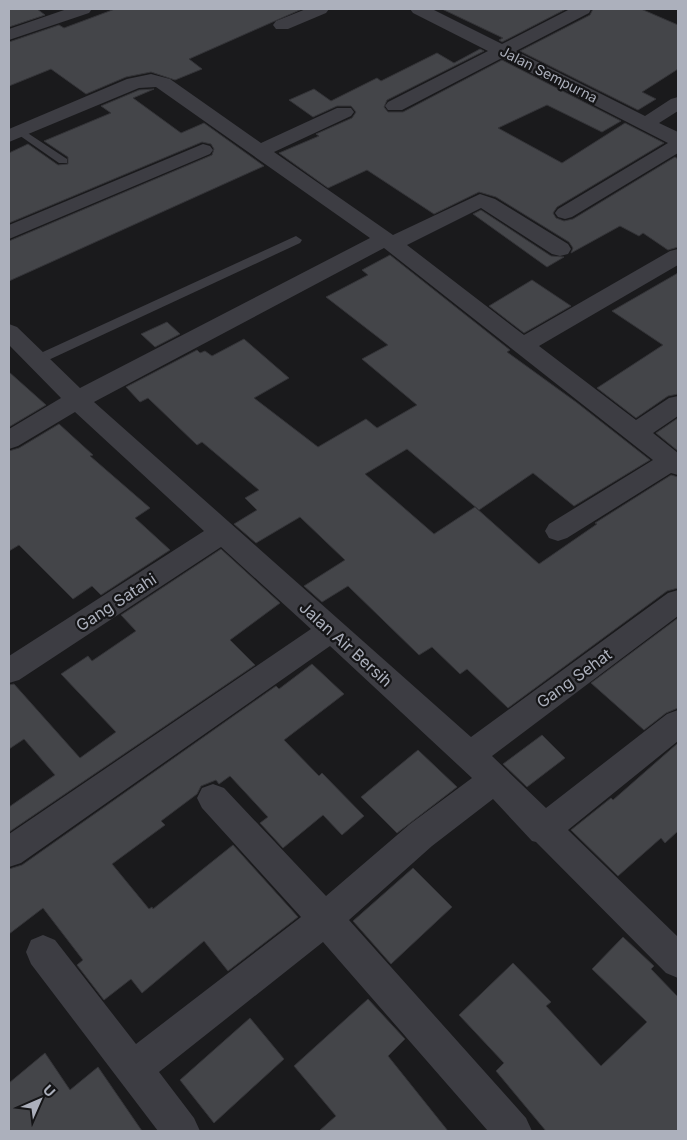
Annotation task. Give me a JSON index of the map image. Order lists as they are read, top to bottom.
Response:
{
  "streets": {
    "street": [
      "Jalan Sempurna",
      "Gang Satahi",
      "Jalan Air Bersih",
      "Gang Sehat"
    ]
  },
  "crossings": [
    ["Gang Satahi", "Jalan Air Bersih"],
    ["Jalan Air Bersih", "Gang Sehat"]
  ],
  "north": "top right"
}
